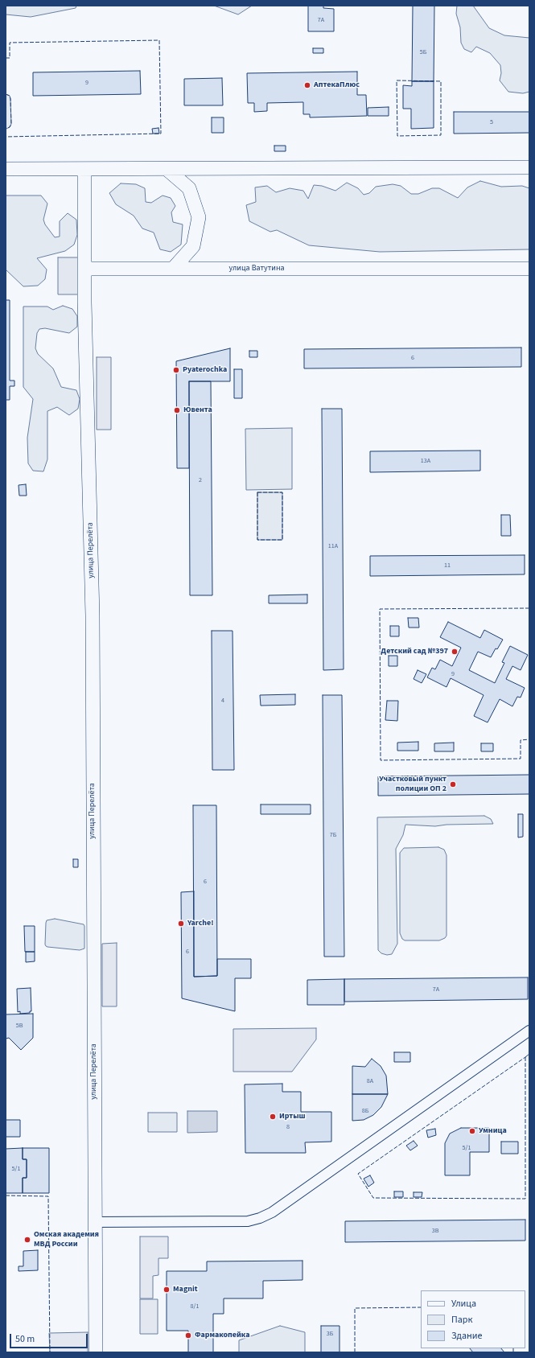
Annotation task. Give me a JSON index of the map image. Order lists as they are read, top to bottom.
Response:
{
  "streets": {
    "main road": ["улица Ватутина", "улица Перелёта"]
  },
  "crossings": [
    ["улица Ватутина", "улица Перелёта"]
  ],
  "places": [
    "АптекаПлюс",
    "Pyaterochka",
    "Ювента",
    "Детский сад №397",
    "Участковый пункт полиции ОП 2",
    "Yarche!",
    "Иртыш",
    "Умница",
    "Омская академия МВД России",
    "Magnit",
    "Фармакопейка"
  ],
  "house_numbers": [
    "7А",
    "5Б",
    "9",
    "5",
    "6",
    "13А",
    "2",
    "11А",
    "11",
    "9",
    "4",
    "7Б",
    "6",
    "6",
    "7А",
    "5В",
    "8А",
    "8Б",
    "8",
    "5/1",
    "5/1",
    "3В",
    "8/1",
    "3Б"
  ],
  "legend": ["Улица", "Парк", "Здание"],
  "scale_bar": "50 m"
}
